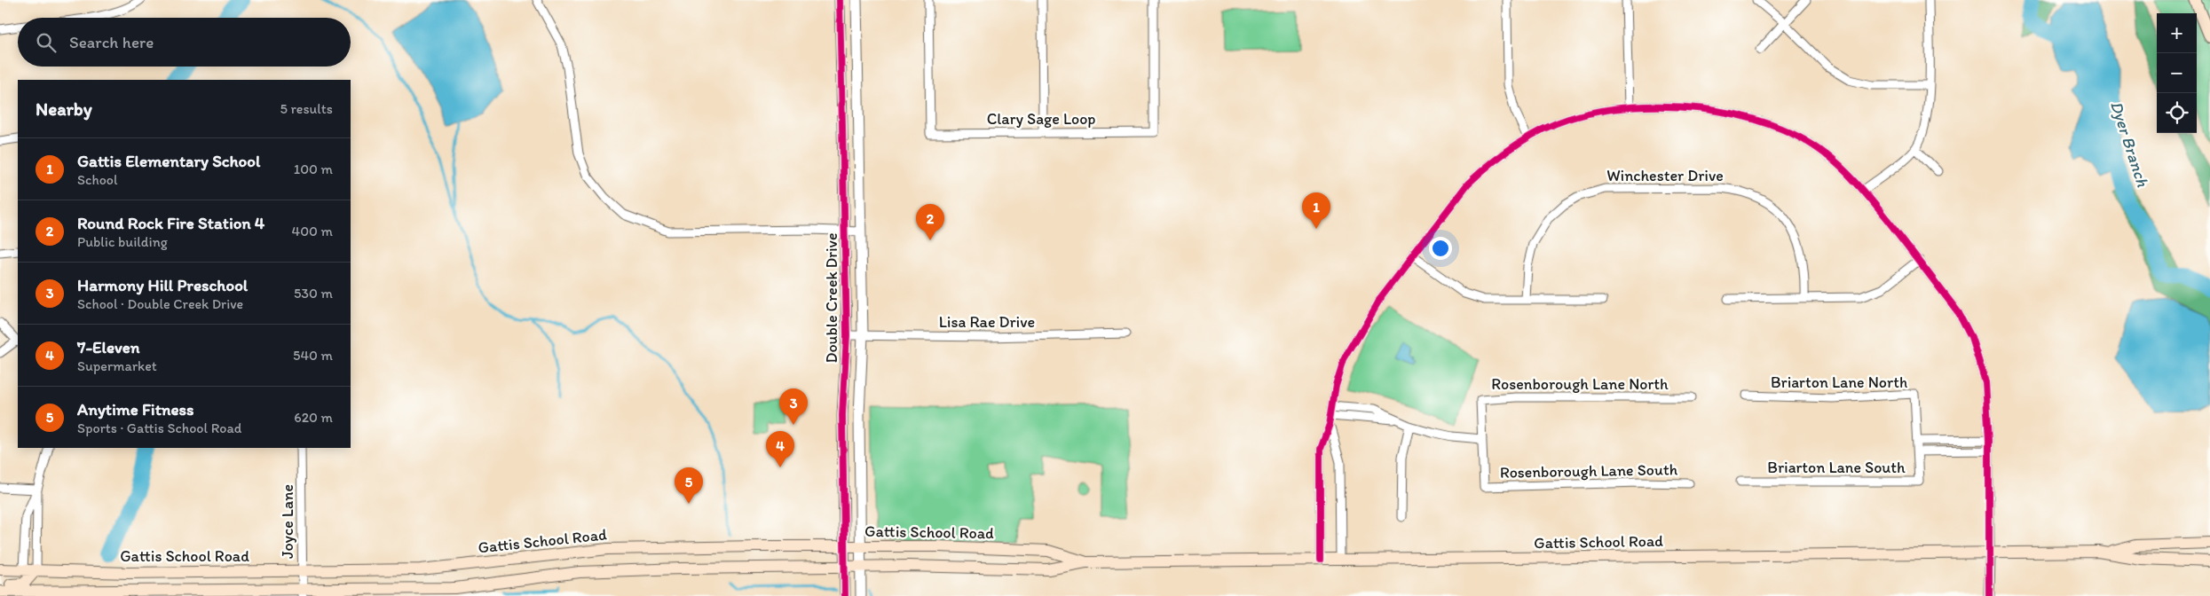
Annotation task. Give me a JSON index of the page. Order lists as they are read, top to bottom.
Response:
{
  "streets": {
    "main road": ["Gattis School Road"],
    "street": [
      "Clary Sage Loop",
      "Winchester Drive",
      "Double Creek Drive",
      "Lisa Rae Drive",
      "Briarton Lane North",
      "Rosenborough Lane North",
      "Briarton Lane South",
      "Rosenborough Lane South",
      "Joyce Lane"
    ]
  },
  "crossings": [
    ["Double Creek Drive", "Lisa Rae Drive"],
    ["Double Creek Drive", "Gattis School Road"],
    ["Briarton Lane North", "Briarton Lane South"],
    ["Rosenborough Lane North", "Rosenborough Lane South"],
    ["Joyce Lane", "Gattis School Road"]
  ],
  "water": ["Dyer Branch"],
  "page": {
    "map_buttons": ["+", "−"],
    "search": "Search here",
    "heading": ["Nearby", "5 results"],
    "list": [
      {
        "mark": "1",
        "name": "Gattis Elementary School",
        "note": "School",
        "value": "100 m"
      },
      {
        "mark": "2",
        "name": "Round Rock Fire Station 4",
        "note": "Public building",
        "value": "400 m"
      },
      {
        "mark": "3",
        "name": "Harmony Hill Preschool",
        "note": "School · Double Creek Drive",
        "value": "530 m"
      },
      {
        "mark": "4",
        "name": "7-Eleven",
        "note": "Supermarket",
        "value": "540 m"
      },
      {
        "mark": "5",
        "name": "Anytime Fitness",
        "note": "Sports · Gattis School Road",
        "value": "620 m"
      }
    ],
    "pins": [
      "1",
      "2",
      "3",
      "4",
      "5"
    ]
  }
}
